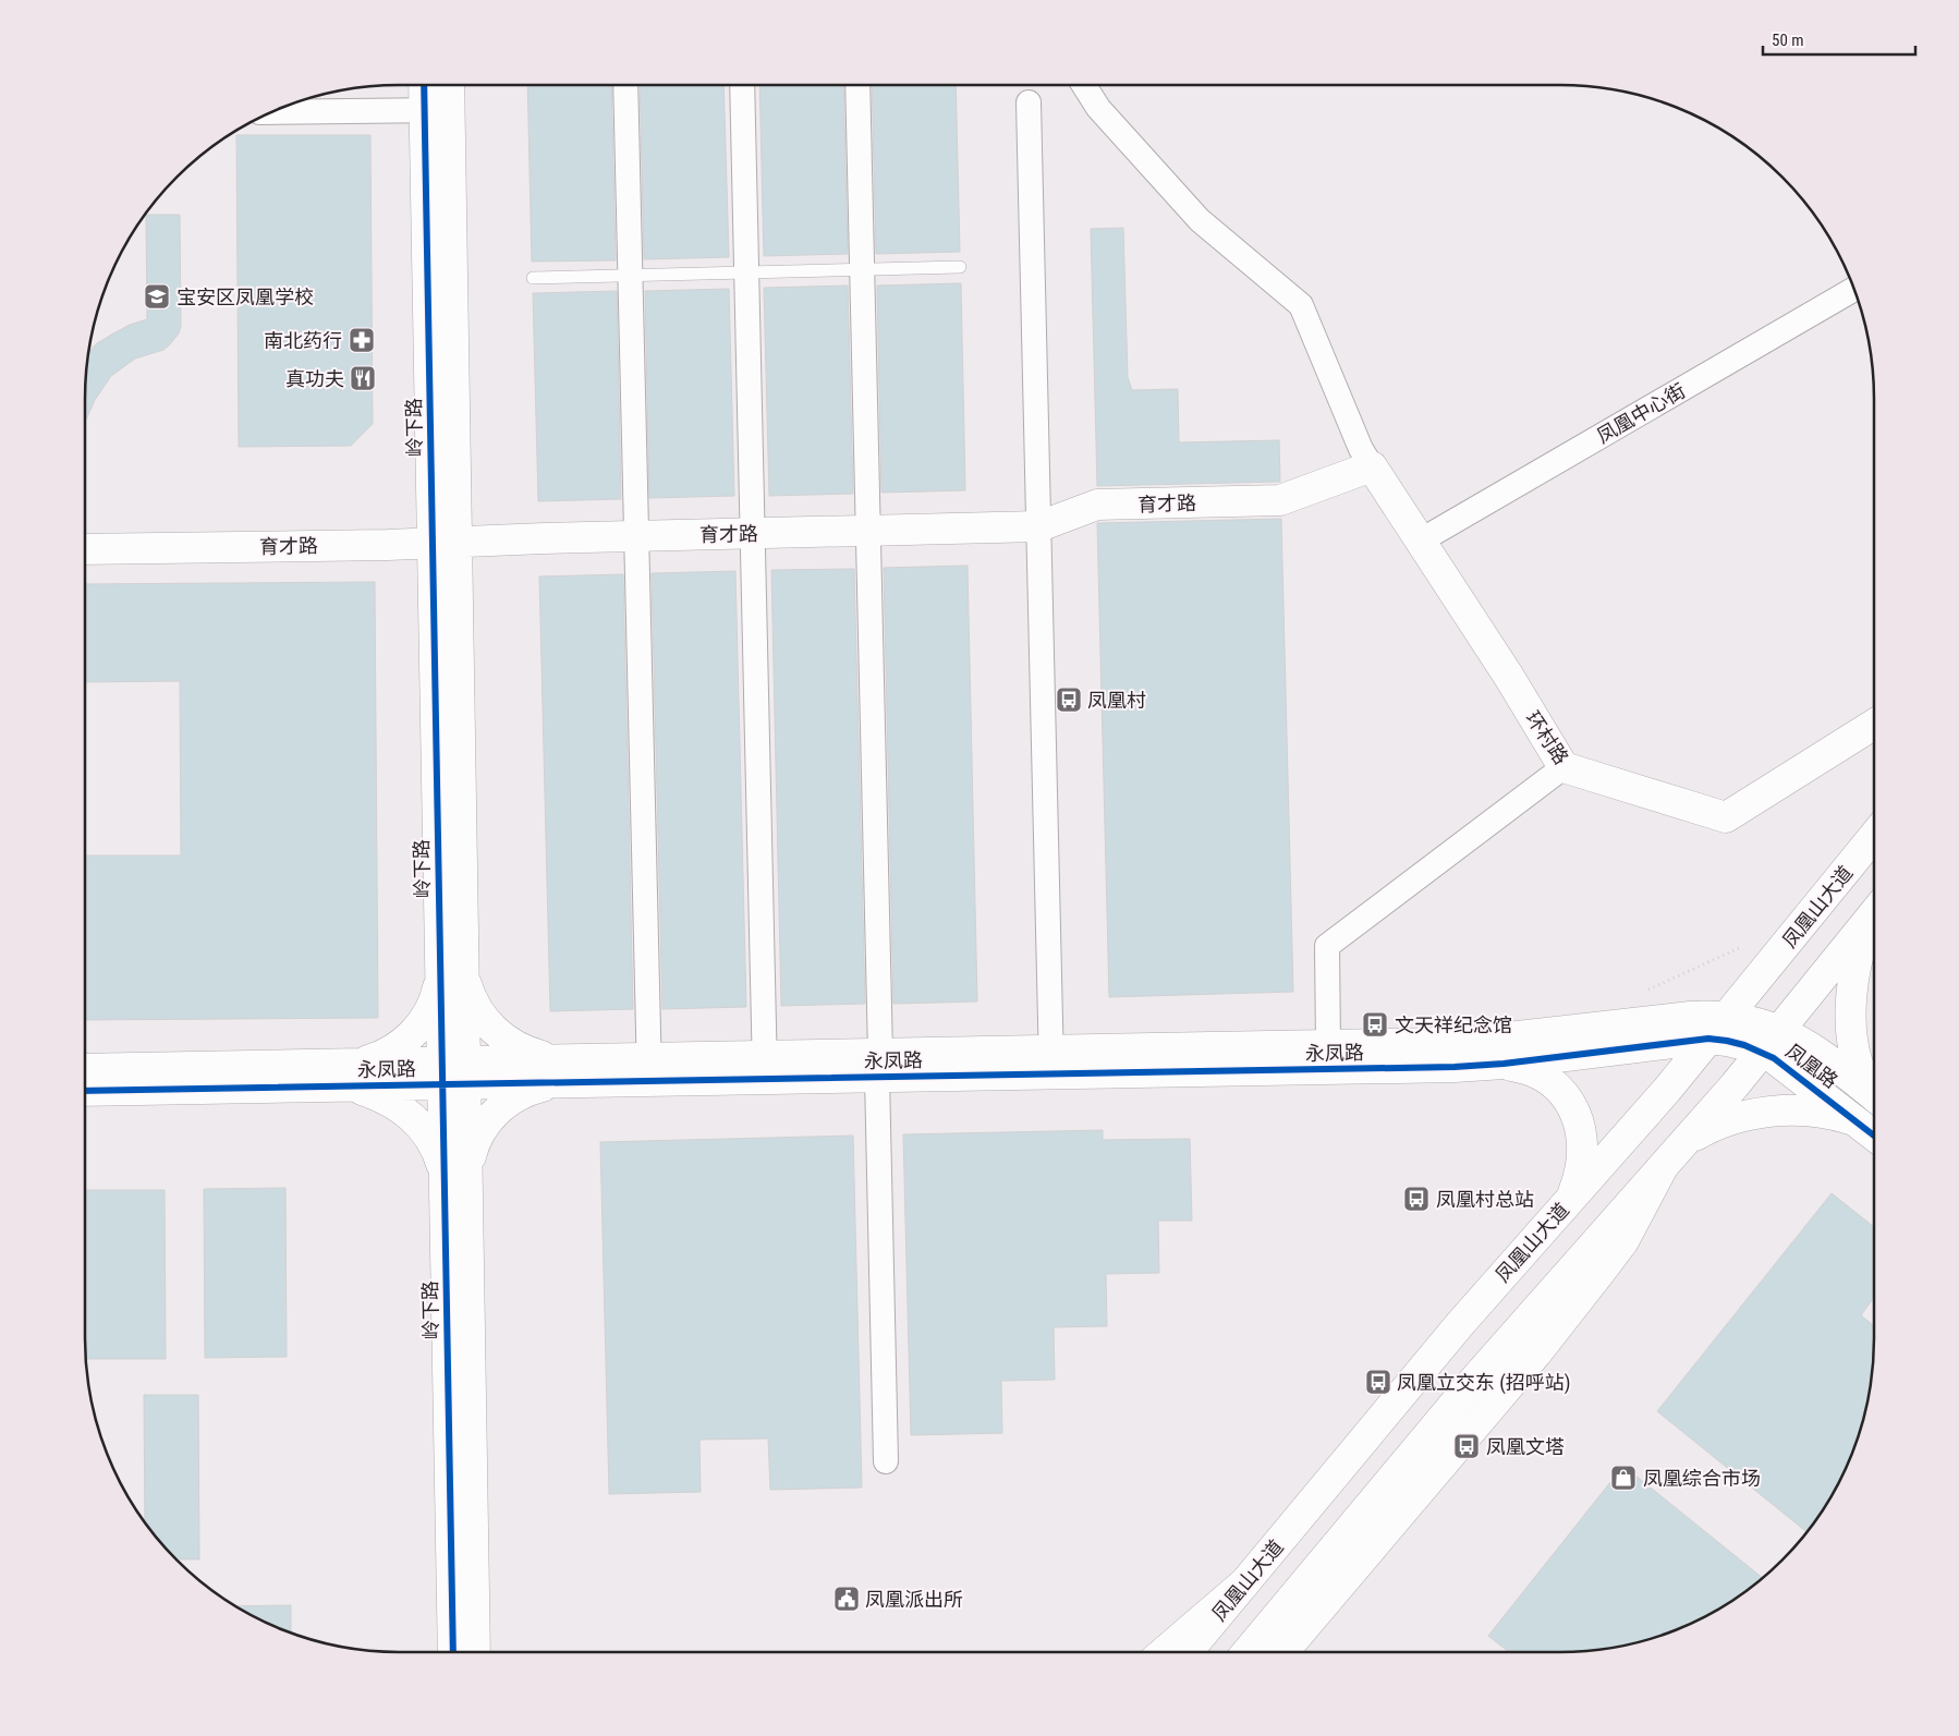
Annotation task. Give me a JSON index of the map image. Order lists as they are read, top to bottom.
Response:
{
  "streets": {
    "street": [
      "凤凰中心街",
      "岭下路",
      "育才路",
      "环村路",
      "凤凰山大道",
      "永凤路",
      "凤凰路"
    ]
  },
  "crossings": [
    ["凤凰中心街", "环村路"],
    ["岭下路", "育才路"],
    ["岭下路", "永凤路"],
    ["育才路", "环村路"],
    ["凤凰山大道", "永凤路"],
    ["凤凰山大道", "凤凰路"],
    ["永凤路", "凤凰路"]
  ],
  "places": {
    "school or university": ["宝安区凤凰学校"],
    "pharmacy": ["南北药行"],
    "restaurant": ["真功夫"],
    "bus stop": [
      "凤凰村",
      "文天祥纪念馆",
      "凤凰村总站",
      "凤凰立交东 (招呼站)",
      "凤凰文塔"
    ],
    "shop": ["凤凰综合市场"],
    "public building": ["凤凰派出所"]
  },
  "scale_bar": "50 m"
}
